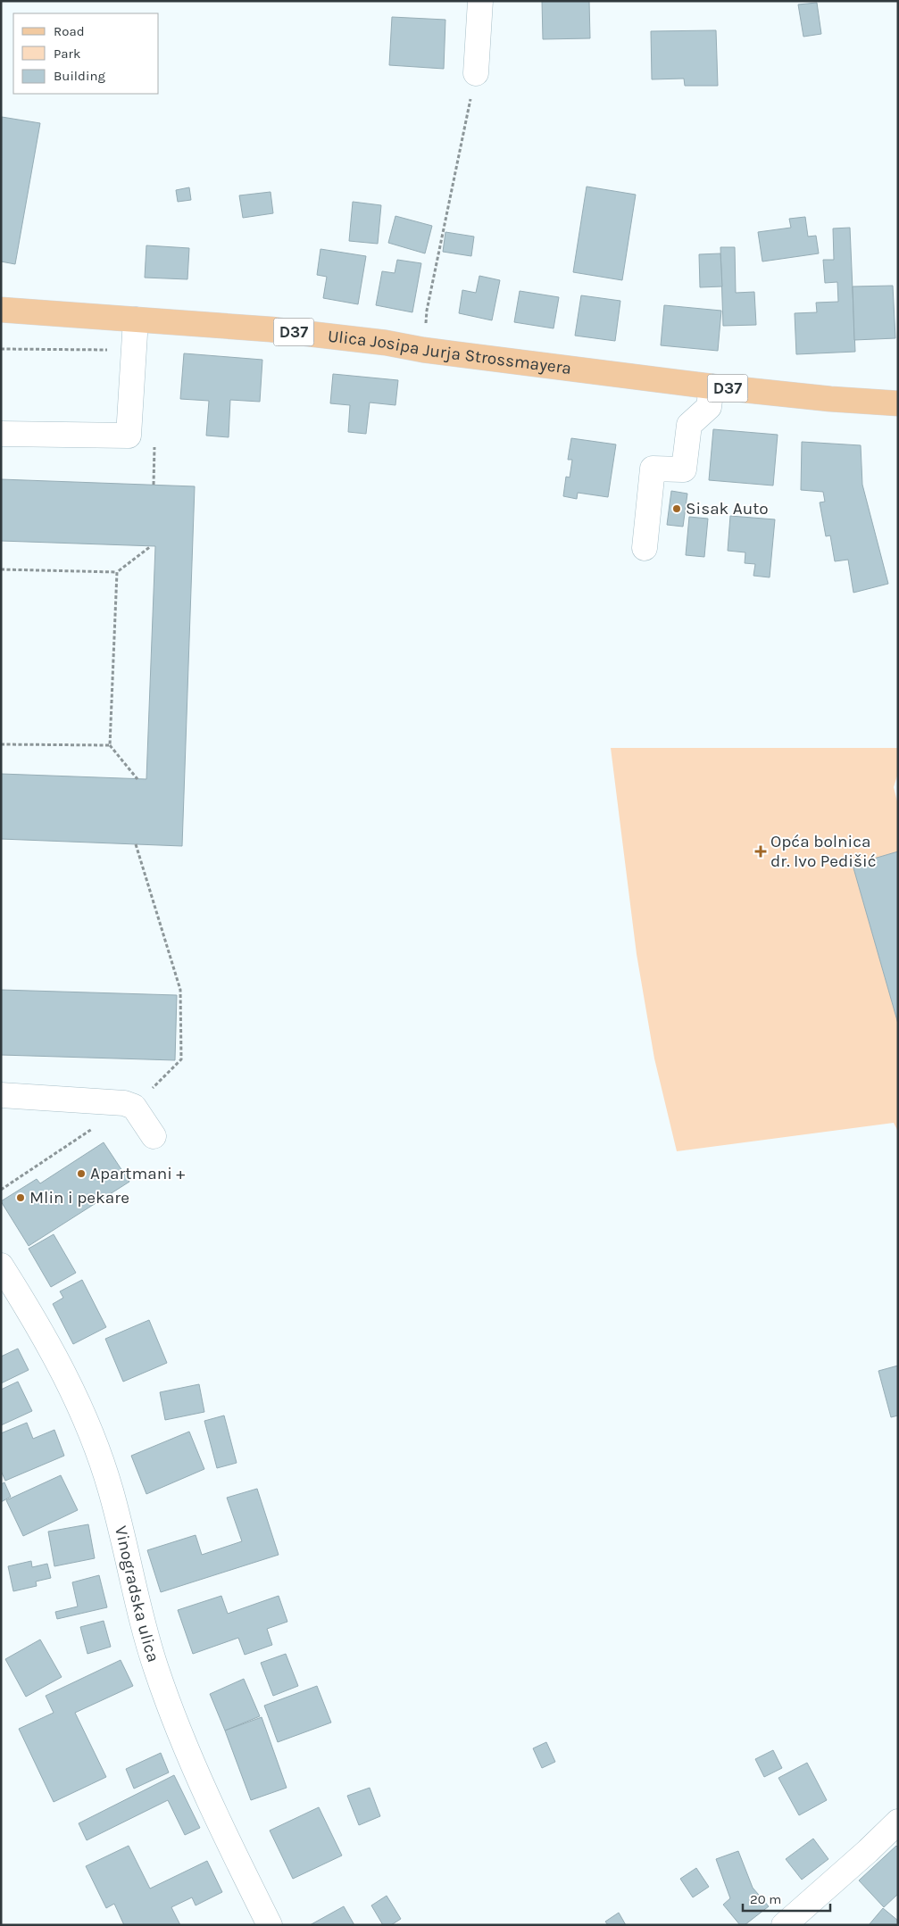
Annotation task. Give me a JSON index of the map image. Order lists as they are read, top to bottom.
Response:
{
  "streets": {
    "main road": ["D37", "Ulica Josipa Jurja Strossmayera"],
    "street": ["Vinogradska ulica"]
  },
  "places": {
    "other": ["Sisak Auto", "Apartmani +", "Mlin i pekare"],
    "health": ["Opća bolnica dr. Ivo Pedišić"]
  },
  "legend": ["Road", "Park", "Building"],
  "scale_bar": "20 m"
}
